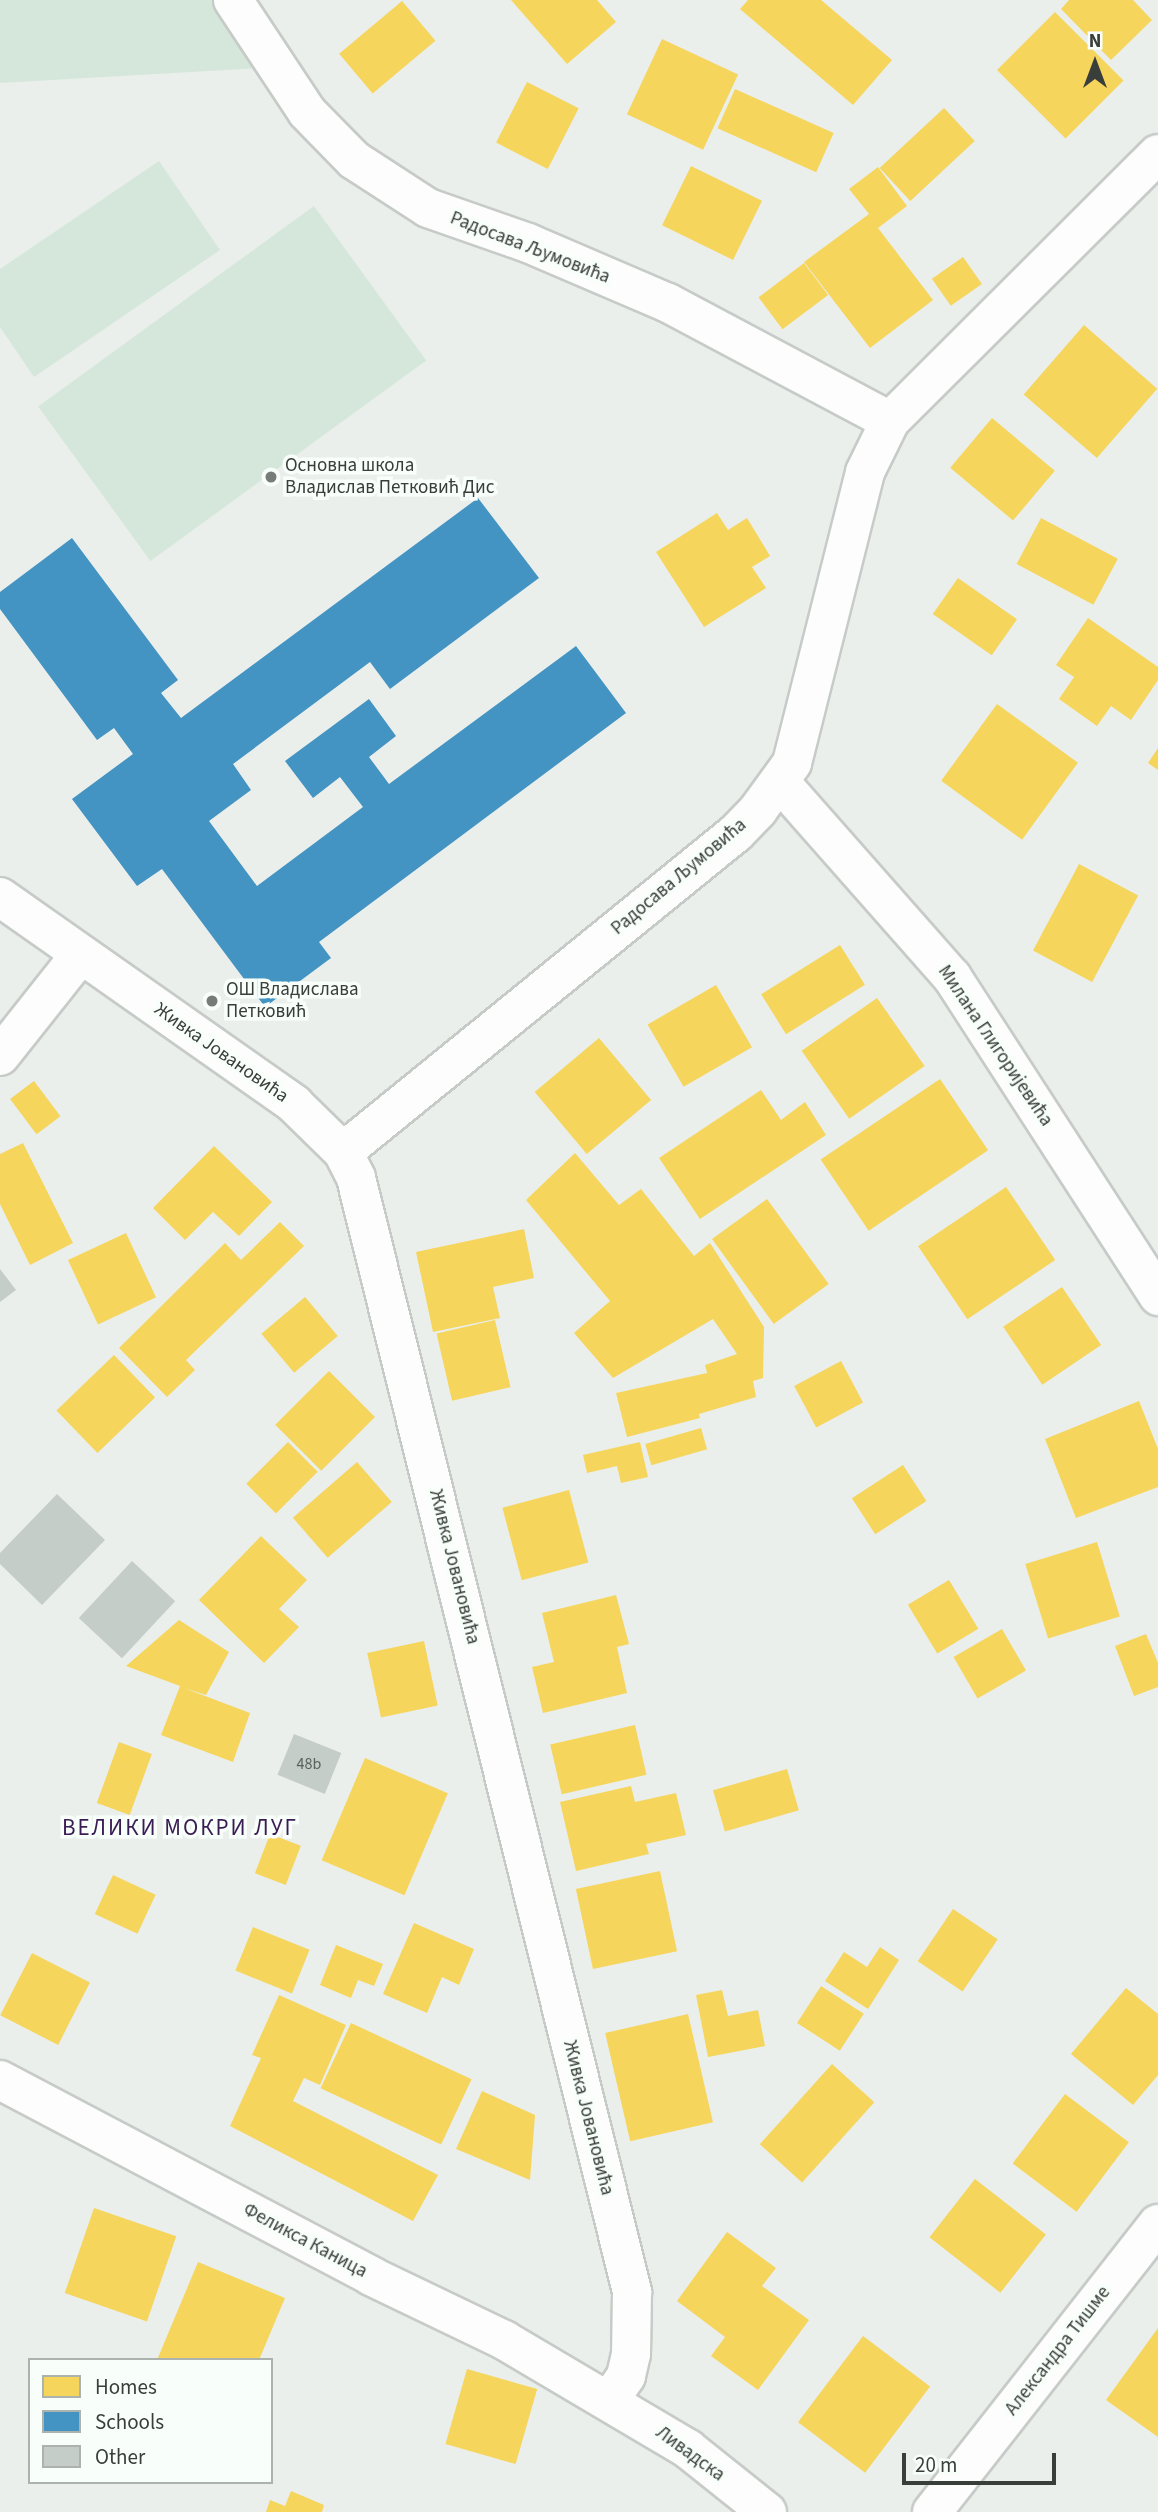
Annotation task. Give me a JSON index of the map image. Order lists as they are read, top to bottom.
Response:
{
  "streets": {
    "street": [
      "Радосава Љумовића",
      "Милана Глигоријевића",
      "Живка Јовановића",
      "Феликса Каница",
      "Александра Тишме",
      "Ливадска"
    ]
  },
  "crossings": [
    ["Радосава Љумовића", "Милана Глигоријевића"],
    ["Радосава Љумовића", "Живка Јовановића"],
    ["Живка Јовановића", "Феликса Каница"],
    ["Живка Јовановића", "Ливадска"],
    ["Феликса Каница", "Ливадска"]
  ],
  "districts": ["ВЕЛИКИ МОКРИ ЛУГ"],
  "places": ["Основна школа Владислав Петковић Дис", "ОШ Владислава Петковић"],
  "house_numbers": ["48b"],
  "legend": ["Homes", "Schools", "Other"],
  "scale_bar": "20 m",
  "north": "top"
}
